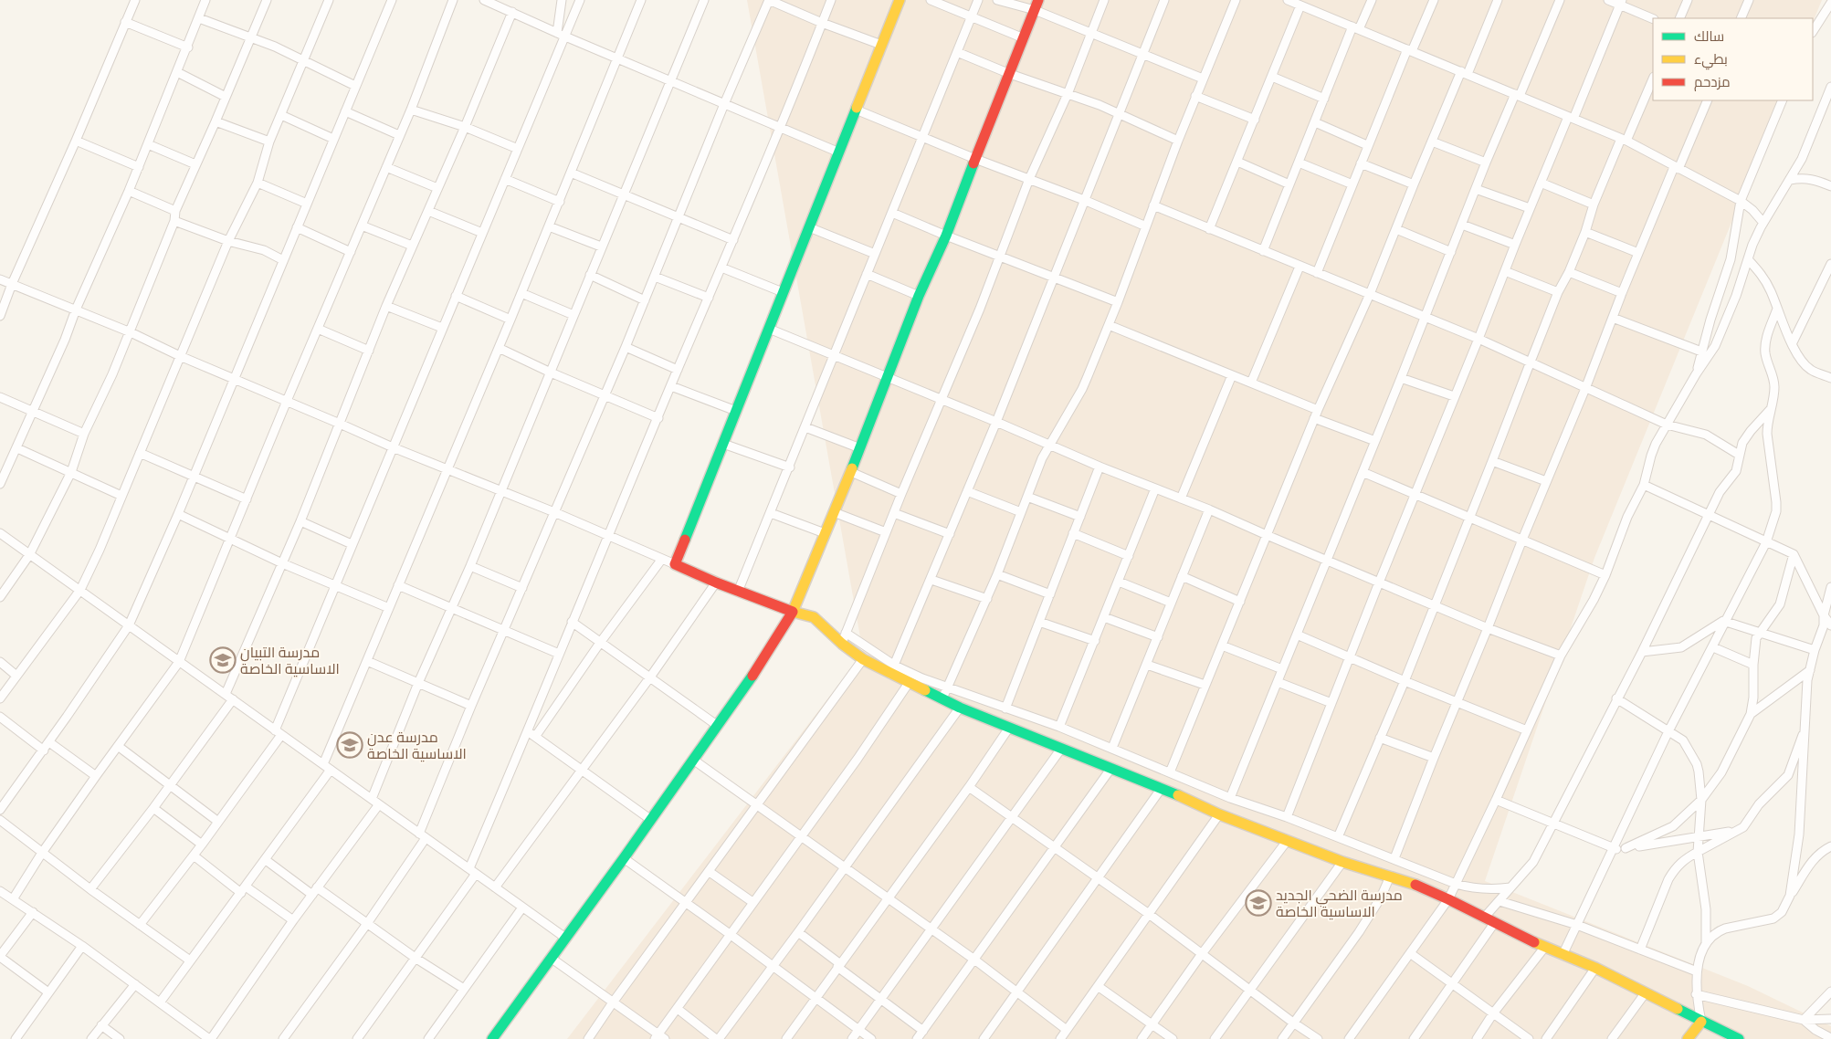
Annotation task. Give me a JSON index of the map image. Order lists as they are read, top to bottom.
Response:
{
  "places": {
    "school or university": ["مدرسة التبيان الاساسية الخاصة", "مدرسة عدن الاساسية الخاصة", "مدرسة الضحي الجديد الاساسية الخاصة"]
  },
  "legend": ["سالك", "بطيء", "مزدحم"]
}
